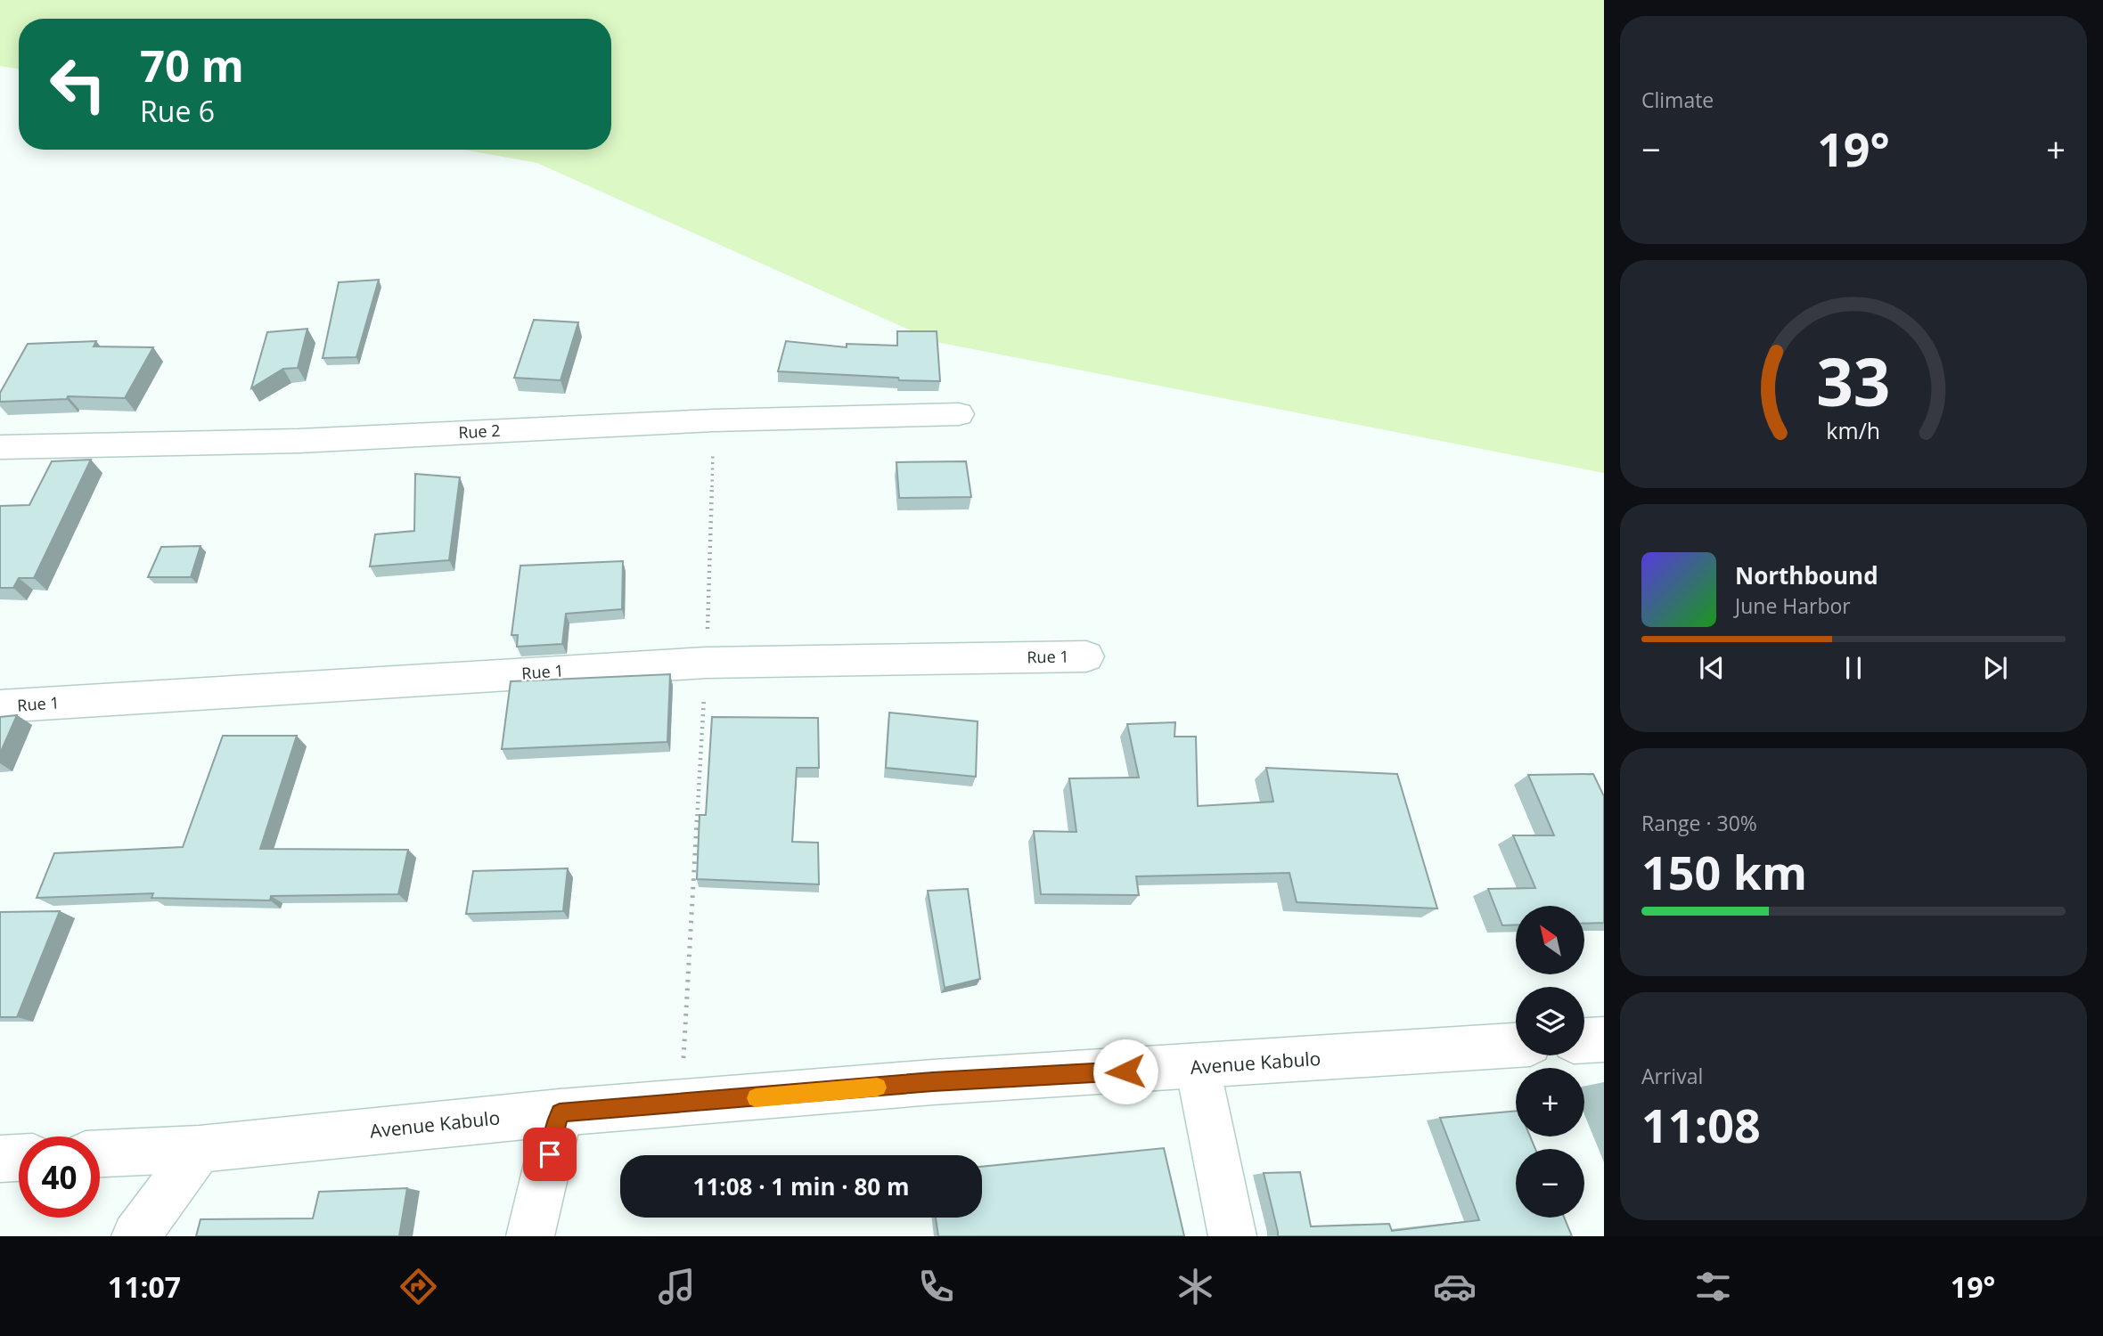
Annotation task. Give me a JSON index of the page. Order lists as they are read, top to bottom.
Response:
{
  "streets": {
    "street": ["Rue 2", "Rue 1", "Avenue Kabulo"]
  },
  "north": "top left",
  "page": {
    "tile": [
      "Climate",
      ["Range · 30%", "150 km"],
      ["Arrival", "11:08"]
    ],
    "turn": ["70 m", "Rue 6"],
    "heat": ["−", "19°", "+"],
    "song": ["Northbound", "June Harbor"],
    "map_buttons": ["+", "−"],
    "limit": "40",
    "trip": "11:08 · 1 min · 80 m",
    "tabs": ["11:07", "19°"],
    "gauge": ["33", "km/h"]
  }
}
